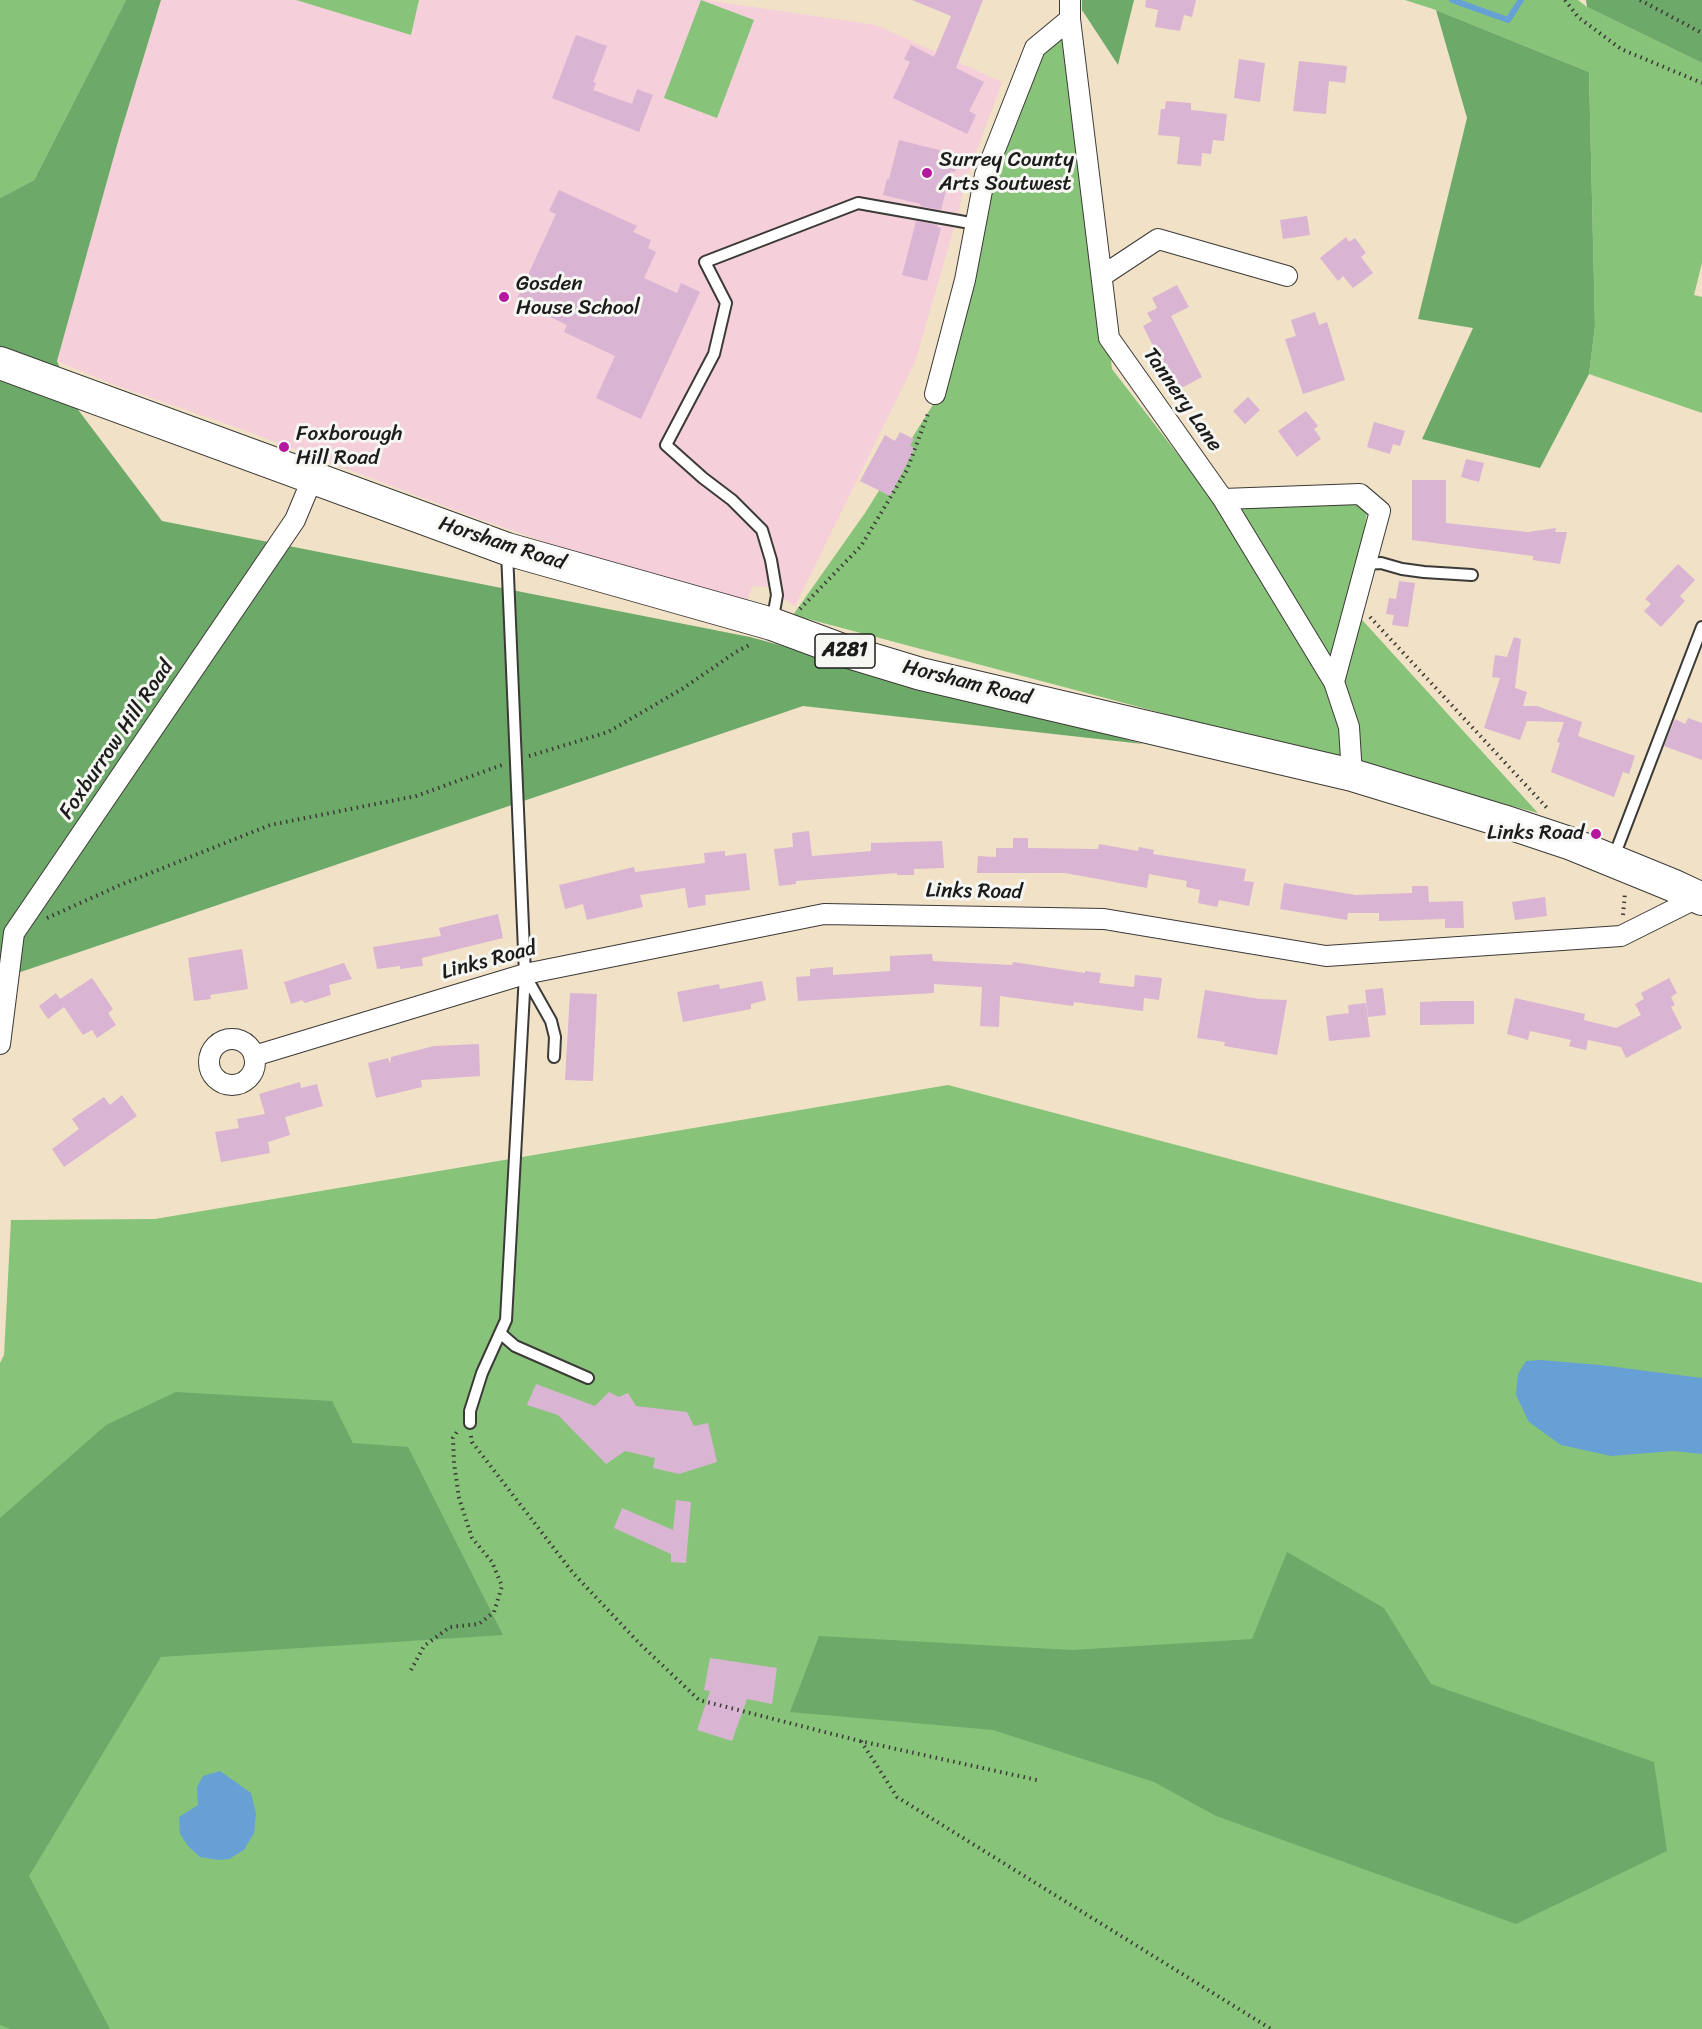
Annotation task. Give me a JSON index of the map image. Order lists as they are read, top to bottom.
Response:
{
  "streets": {
    "main road": ["Horsham Road", "A281"],
    "street": ["Tannery Lane", "Foxburrow Hill Road", "Links Road"]
  },
  "crossings": [
    ["Tannery Lane", "Horsham Road"],
    ["Horsham Road", "Foxburrow Hill Road"],
    ["Horsham Road", "Links Road"]
  ],
  "places": [
    "Surrey County Arts Soutwest",
    "Gosden House School",
    "Foxborough Hill Road",
    "Links Road"
  ]
}
